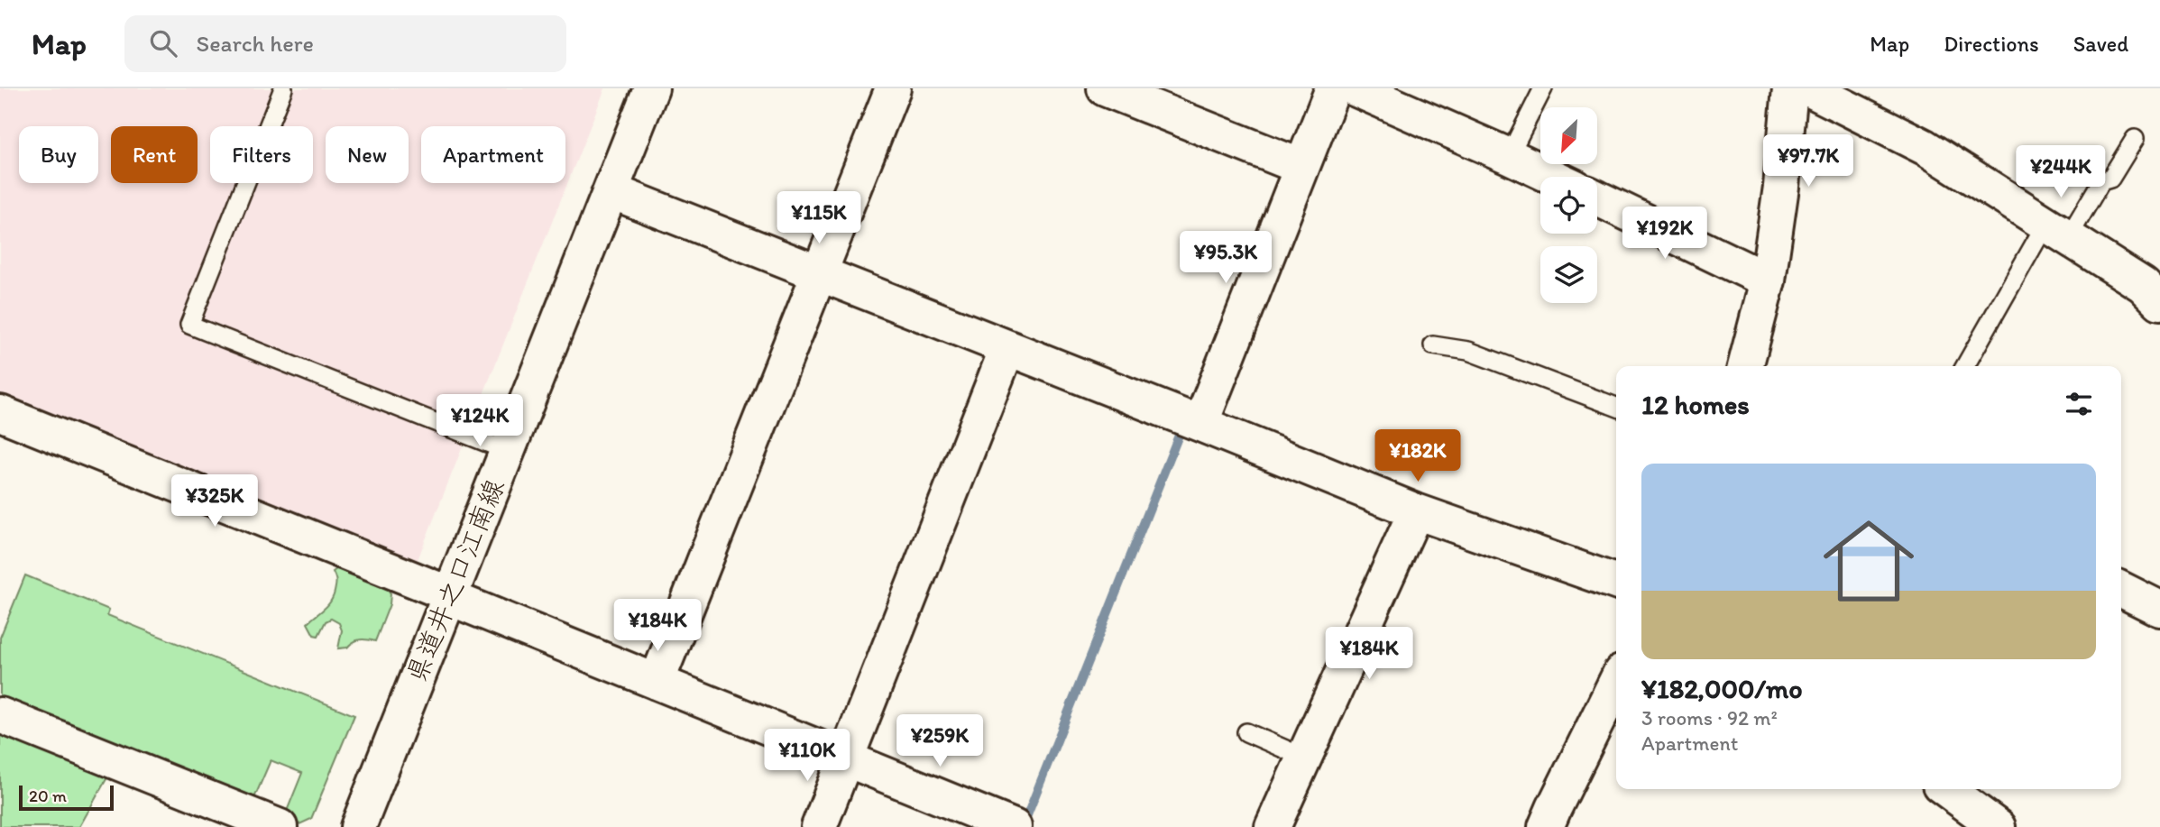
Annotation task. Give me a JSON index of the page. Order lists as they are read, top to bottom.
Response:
{
  "streets": {
    "street": ["県道井之口江南線"]
  },
  "scale_bar": "20 m",
  "north": "bottom left",
  "page": {
    "header": "Map",
    "search": "Search here",
    "nav": ["Map", "Directions", "Saved"],
    "chip": [
      "Buy",
      "Rent",
      "Filters",
      "New",
      "Apartment"
    ],
    "price": [
      "¥97.7K",
      "¥244K",
      "¥115K",
      "¥192K",
      "¥95.3K",
      "¥124K",
      "¥182K",
      "¥325K",
      "¥184K",
      "¥184K",
      "¥259K",
      "¥110K"
    ],
    "heading": "12 homes",
    "list": [
      {
        "name": "¥182,000/mo",
        "note": "3 rooms · 92 m² · Apartment"
      }
    ],
    "scale": "20 m"
  }
}
